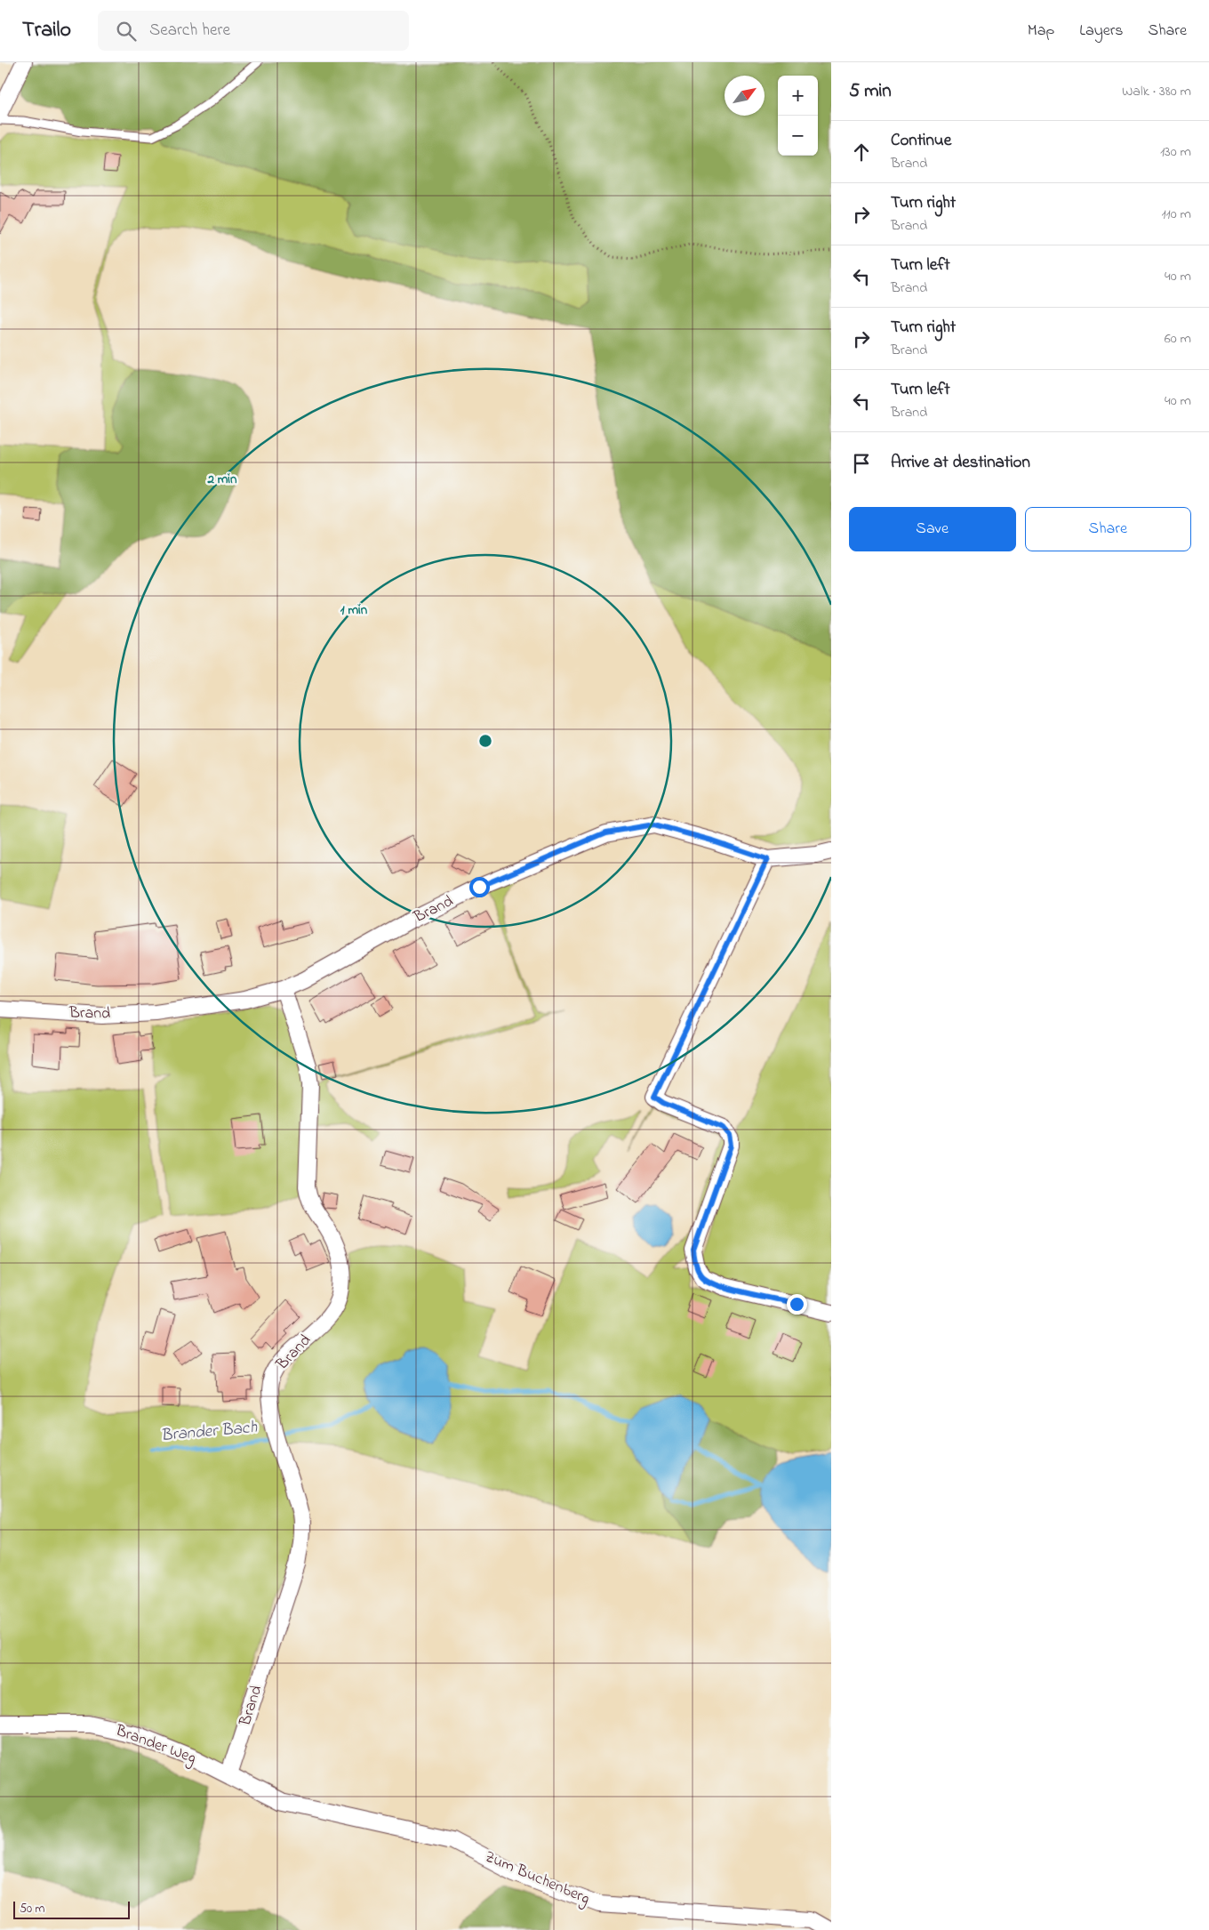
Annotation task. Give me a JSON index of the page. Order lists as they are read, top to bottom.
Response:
{
  "streets": {
    "street": ["Brand", "Brander Weg", "Zum Buchenberg"]
  },
  "crossings": [
    ["Brand", "Brander Weg"],
    ["Brand", "Zum Buchenberg"],
    ["Brander Weg", "Zum Buchenberg"]
  ],
  "water": ["Brander Bach"],
  "scale_bar": "50 m",
  "north": "top right",
  "page": {
    "header": "Trailo",
    "search": "Search here",
    "nav": ["Map", "Layers", "Share"],
    "heading": ["5 min", "Walk · 380 m"],
    "map_buttons": ["+", "−"],
    "list": [
      ["Continue", "Brand", "130 m"],
      ["Turn right", "Brand", "110 m"],
      ["Turn left", "Brand", "40 m"],
      ["Turn right", "Brand", "60 m"],
      ["Turn left", "Brand", "40 m"],
      "Arrive at destination"
    ],
    "buttons": ["Save", "Share"],
    "scale": "50 m"
  },
  "rings": ["2 min", "1 min"]
}
